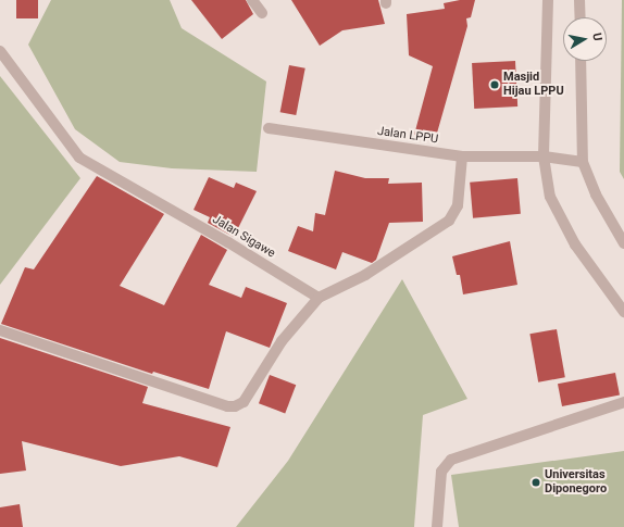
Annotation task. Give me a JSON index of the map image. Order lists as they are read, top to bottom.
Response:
{
  "streets": {
    "street": ["Jalan LPPU", "Jalan Sigawe"]
  },
  "places": ["Masjid Hijau LPPU", "Universitas Diponegoro"],
  "north": "right"
}
